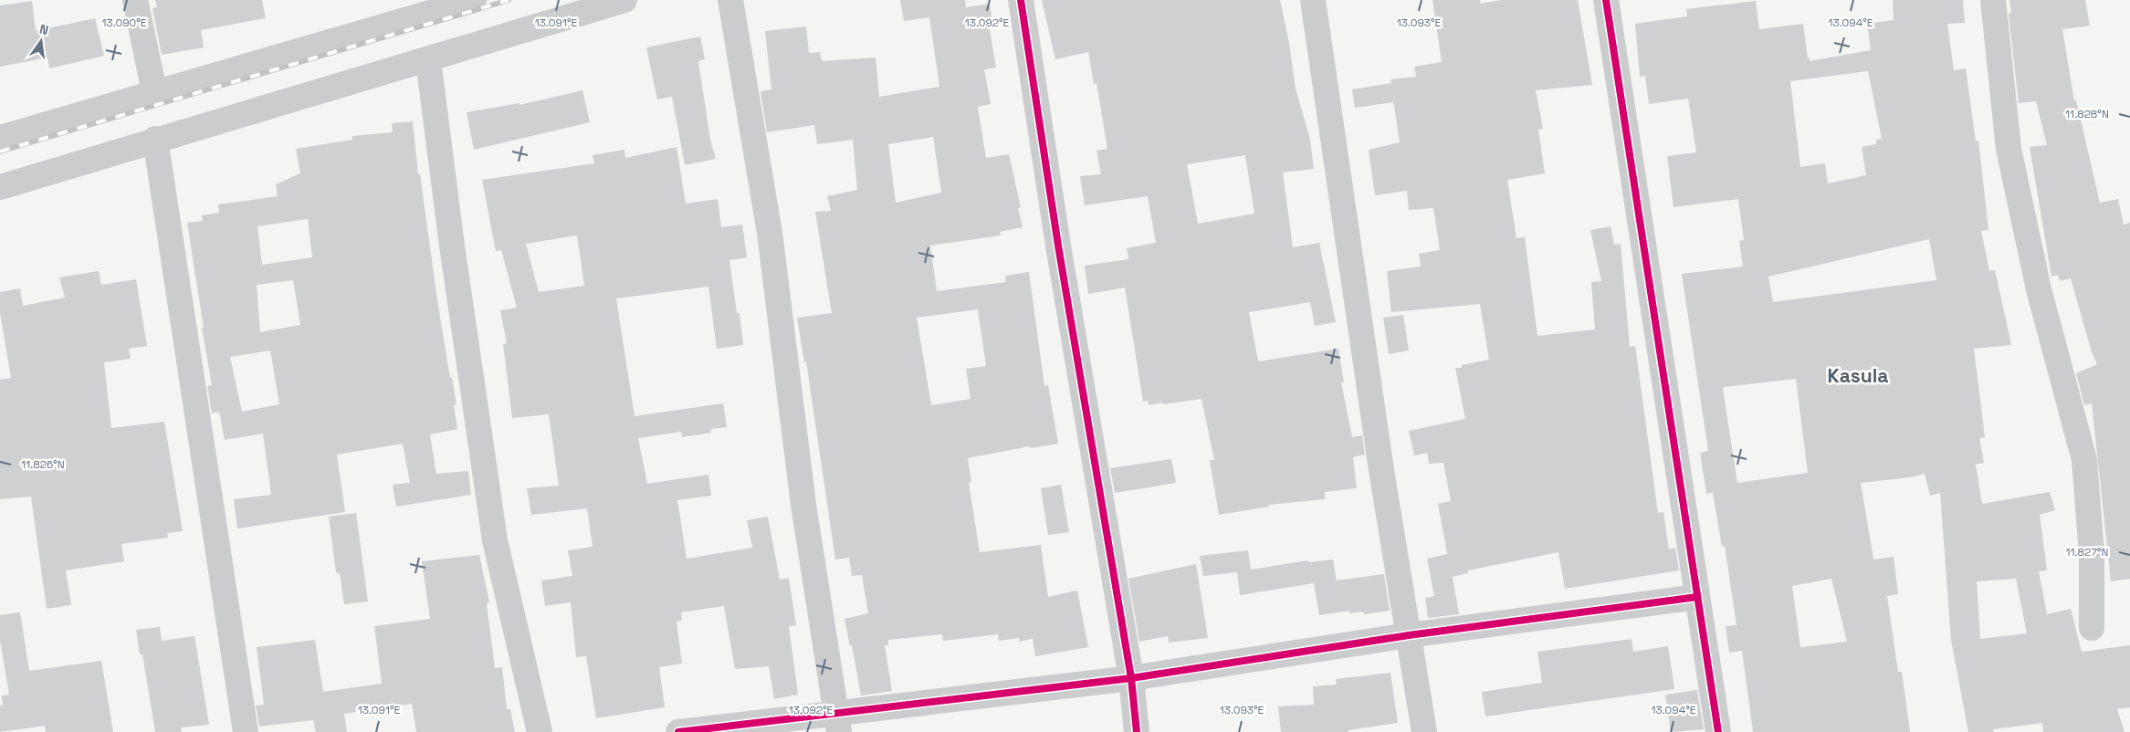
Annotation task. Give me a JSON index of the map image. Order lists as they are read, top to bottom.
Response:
{
  "districts": ["Kasula"],
  "north": "top",
  "coordinates": [
    "13.090°E",
    "13.091°E",
    "13.092°E",
    "13.093°E",
    "13.094°E",
    "11.828°N",
    "11.826°N",
    "11.827°N"
  ]
}
